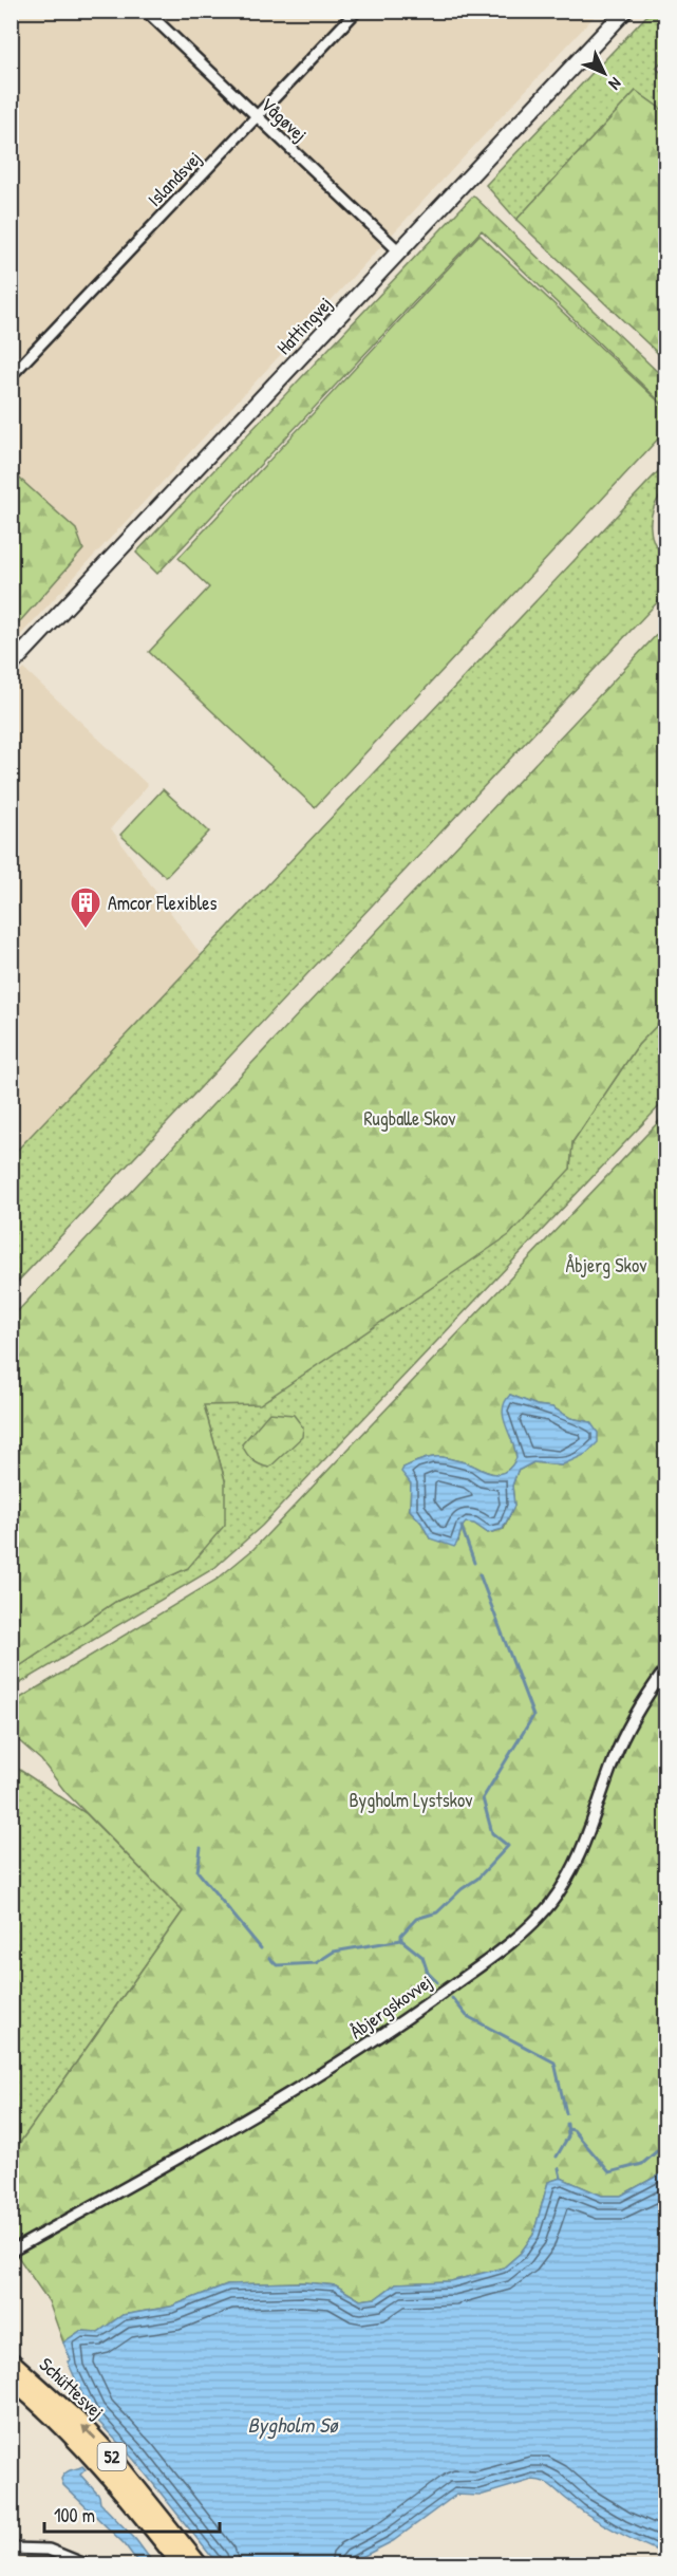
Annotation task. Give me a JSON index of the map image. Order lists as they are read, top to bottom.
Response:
{
  "streets": {
    "main road": ["Schüttesvej", "52"],
    "street": [
      "Vågøvej",
      "Islandsvej",
      "Hattingvej",
      "Åbjergskovvej"
    ]
  },
  "crossings": [
    ["Vågøvej", "Islandsvej"],
    ["Vågøvej", "Hattingvej"]
  ],
  "water": ["Bygholm Sø"],
  "parks": ["Rugballe Skov", "Åbjerg Skov", "Bygholm Lystskov"],
  "places": {
    "building": ["Amcor Flexibles"]
  },
  "scale_bar": "100 m",
  "north": "bottom right"
}
